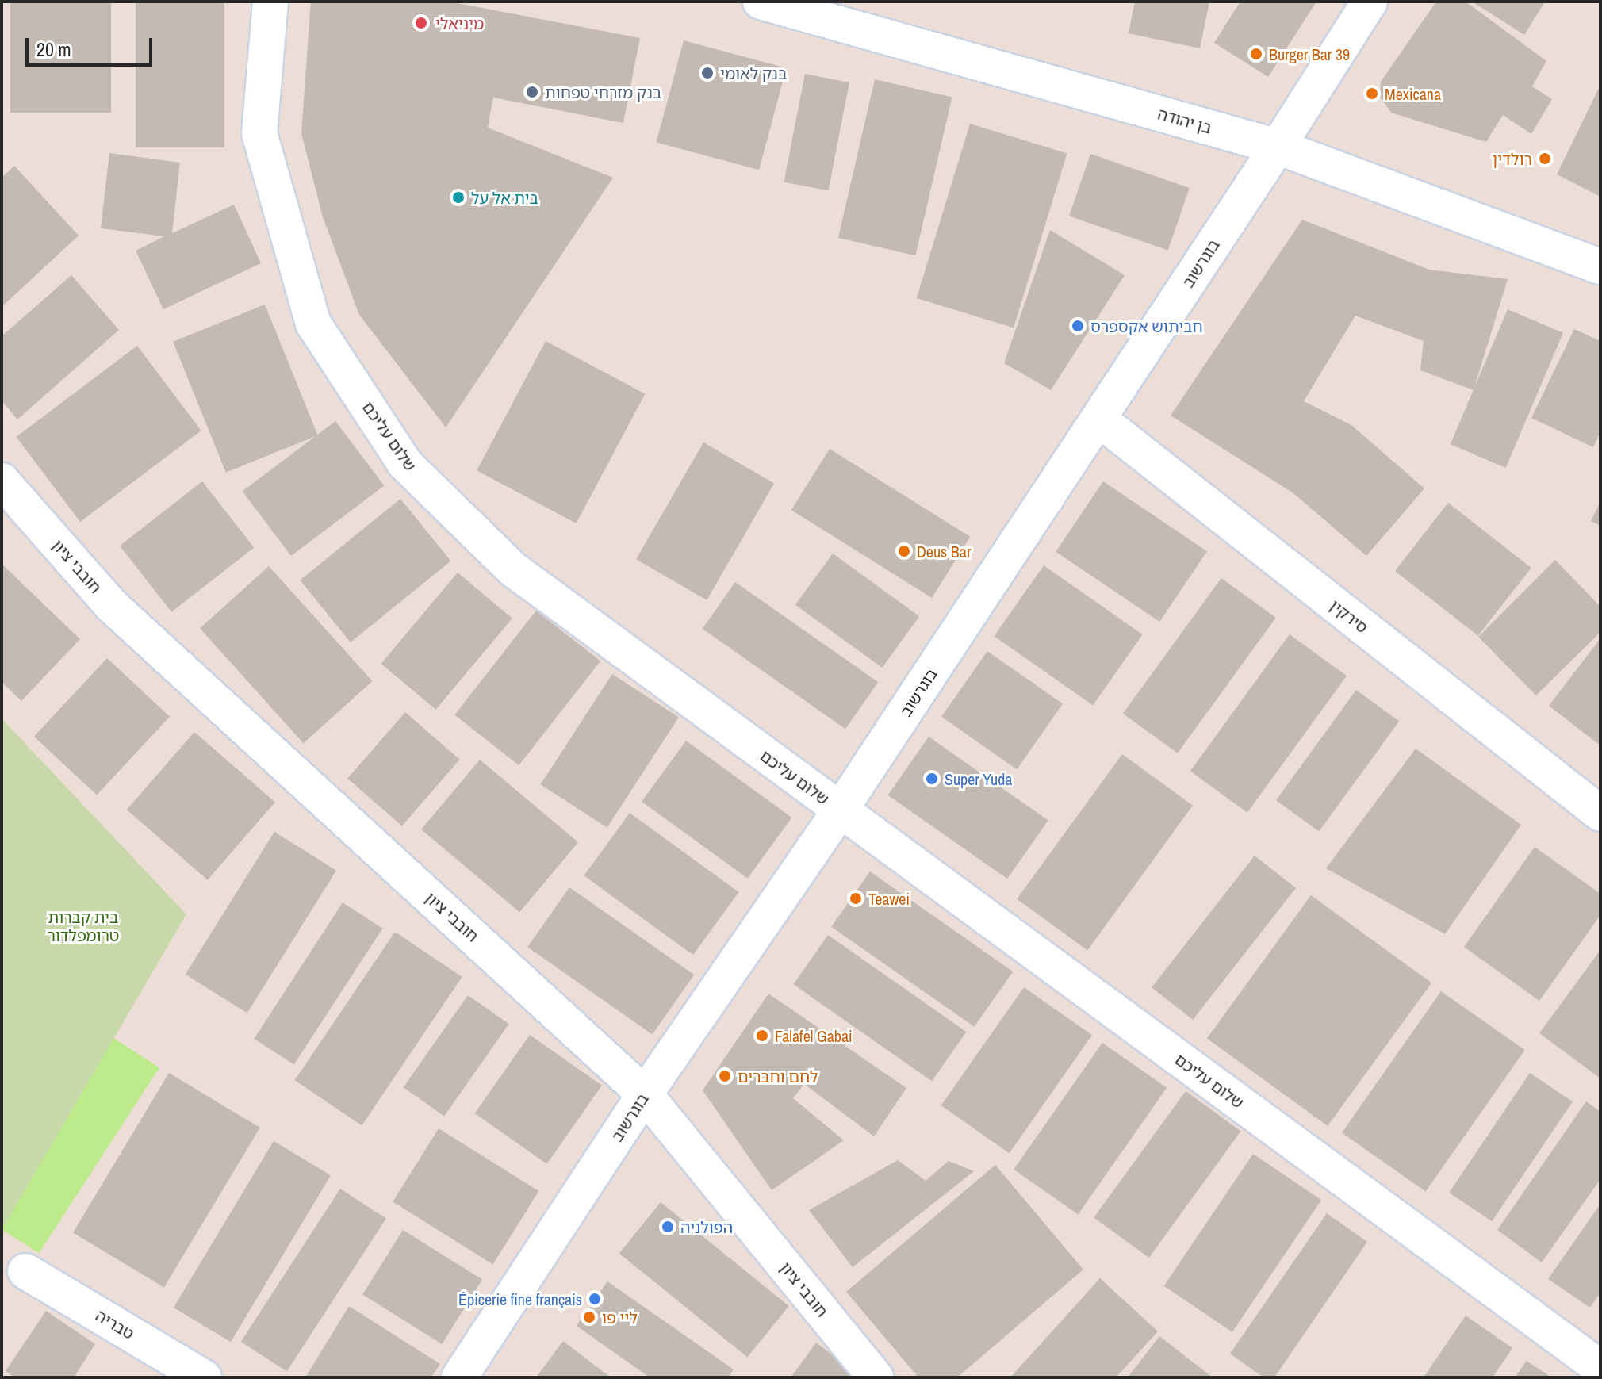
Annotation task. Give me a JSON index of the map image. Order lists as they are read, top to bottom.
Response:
{
  "streets": {
    "street": [
      "בן יהודה",
      "בוגרשוב",
      "שלום עליכם",
      "חובבי ציון",
      "סירקין",
      "טבריה"
    ]
  },
  "crossings": [
    ["בן יהודה", "בוגרשוב"],
    ["בוגרשוב", "שלום עליכם"],
    ["בוגרשוב", "חובבי ציון"],
    ["בוגרשוב", "סירקין"]
  ],
  "parks": ["בית קברות טרומפלדור"],
  "places": [
    "מיניאלי",
    "Burger Bar 39",
    "בנק לאומי",
    "בנק מזרחי טפחות",
    "Mexicana",
    "רולדין",
    "בית אל על",
    "חביתוש אקספרס",
    "Deus Bar",
    "Super Yuda",
    "Teawei",
    "Falafel Gabai",
    "לחם וחברים",
    "הפולניה",
    "Épicerie fine français",
    "ליי פו"
  ],
  "scale_bar": "20 m"
}
